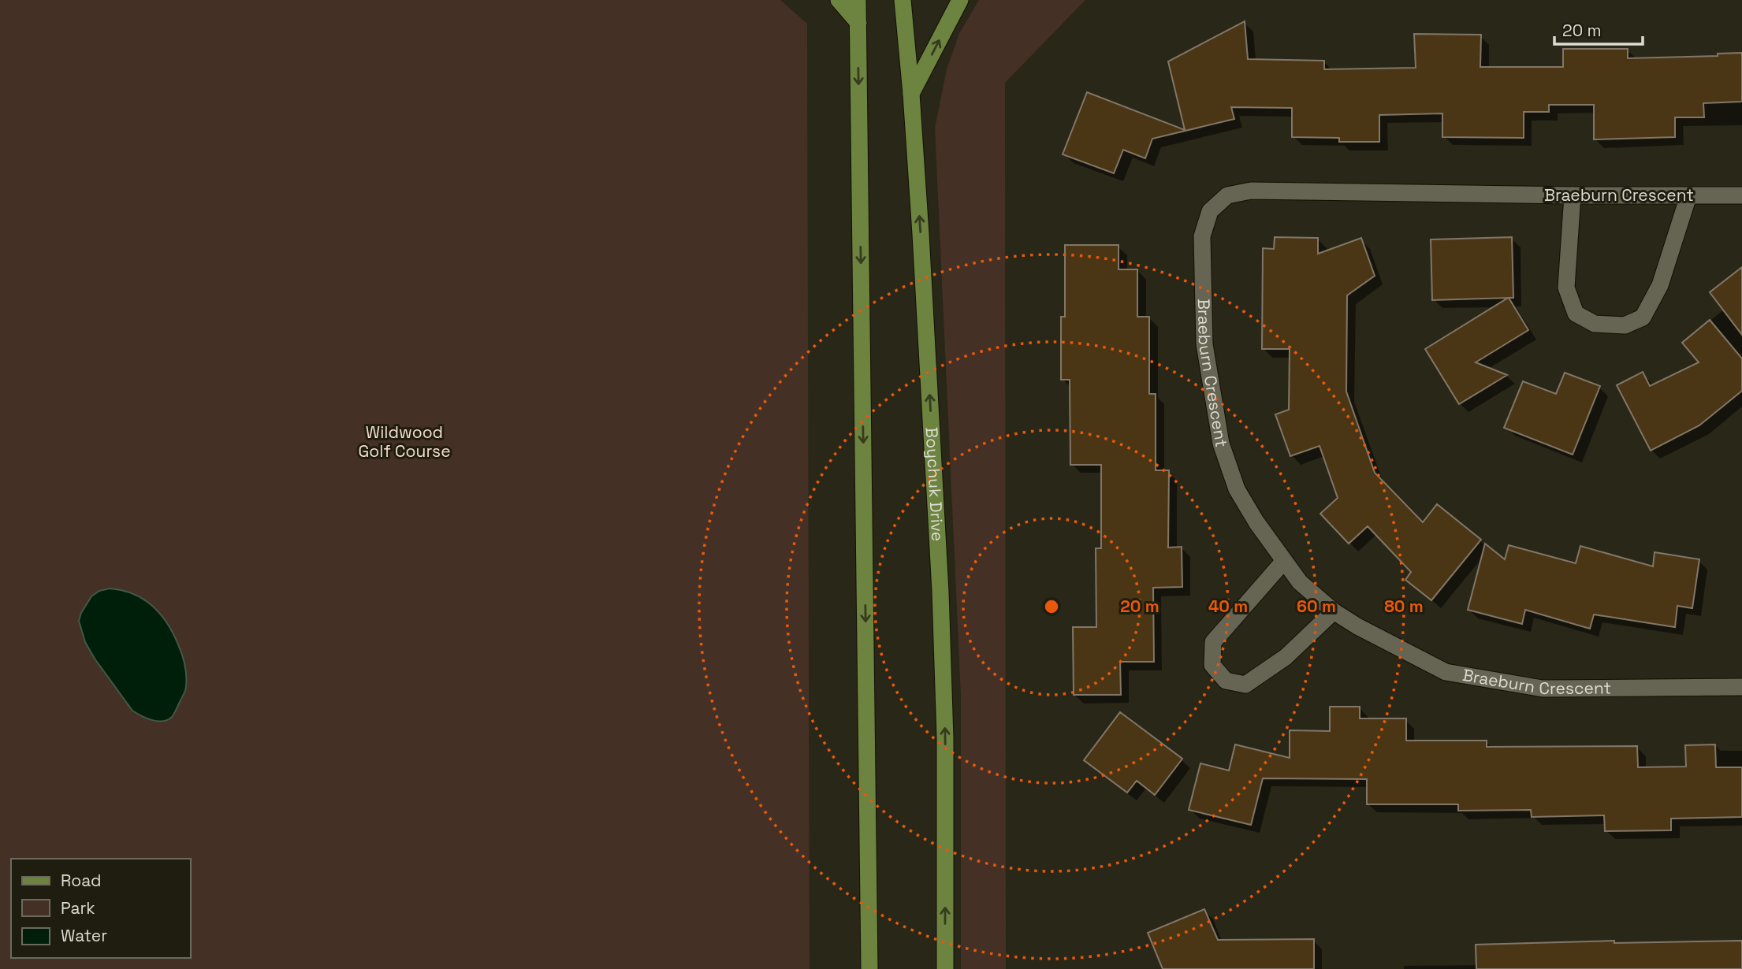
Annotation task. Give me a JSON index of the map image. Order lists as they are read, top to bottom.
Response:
{
  "streets": {
    "main road": ["Boychuk Drive"],
    "street": ["Braeburn Crescent"]
  },
  "parks": ["Wildwood Golf Course"],
  "legend": ["Road", "Park", "Water"],
  "scale_bar": "20 m",
  "rings": [
    "20 m",
    "40 m",
    "60 m",
    "80 m"
  ]
}
